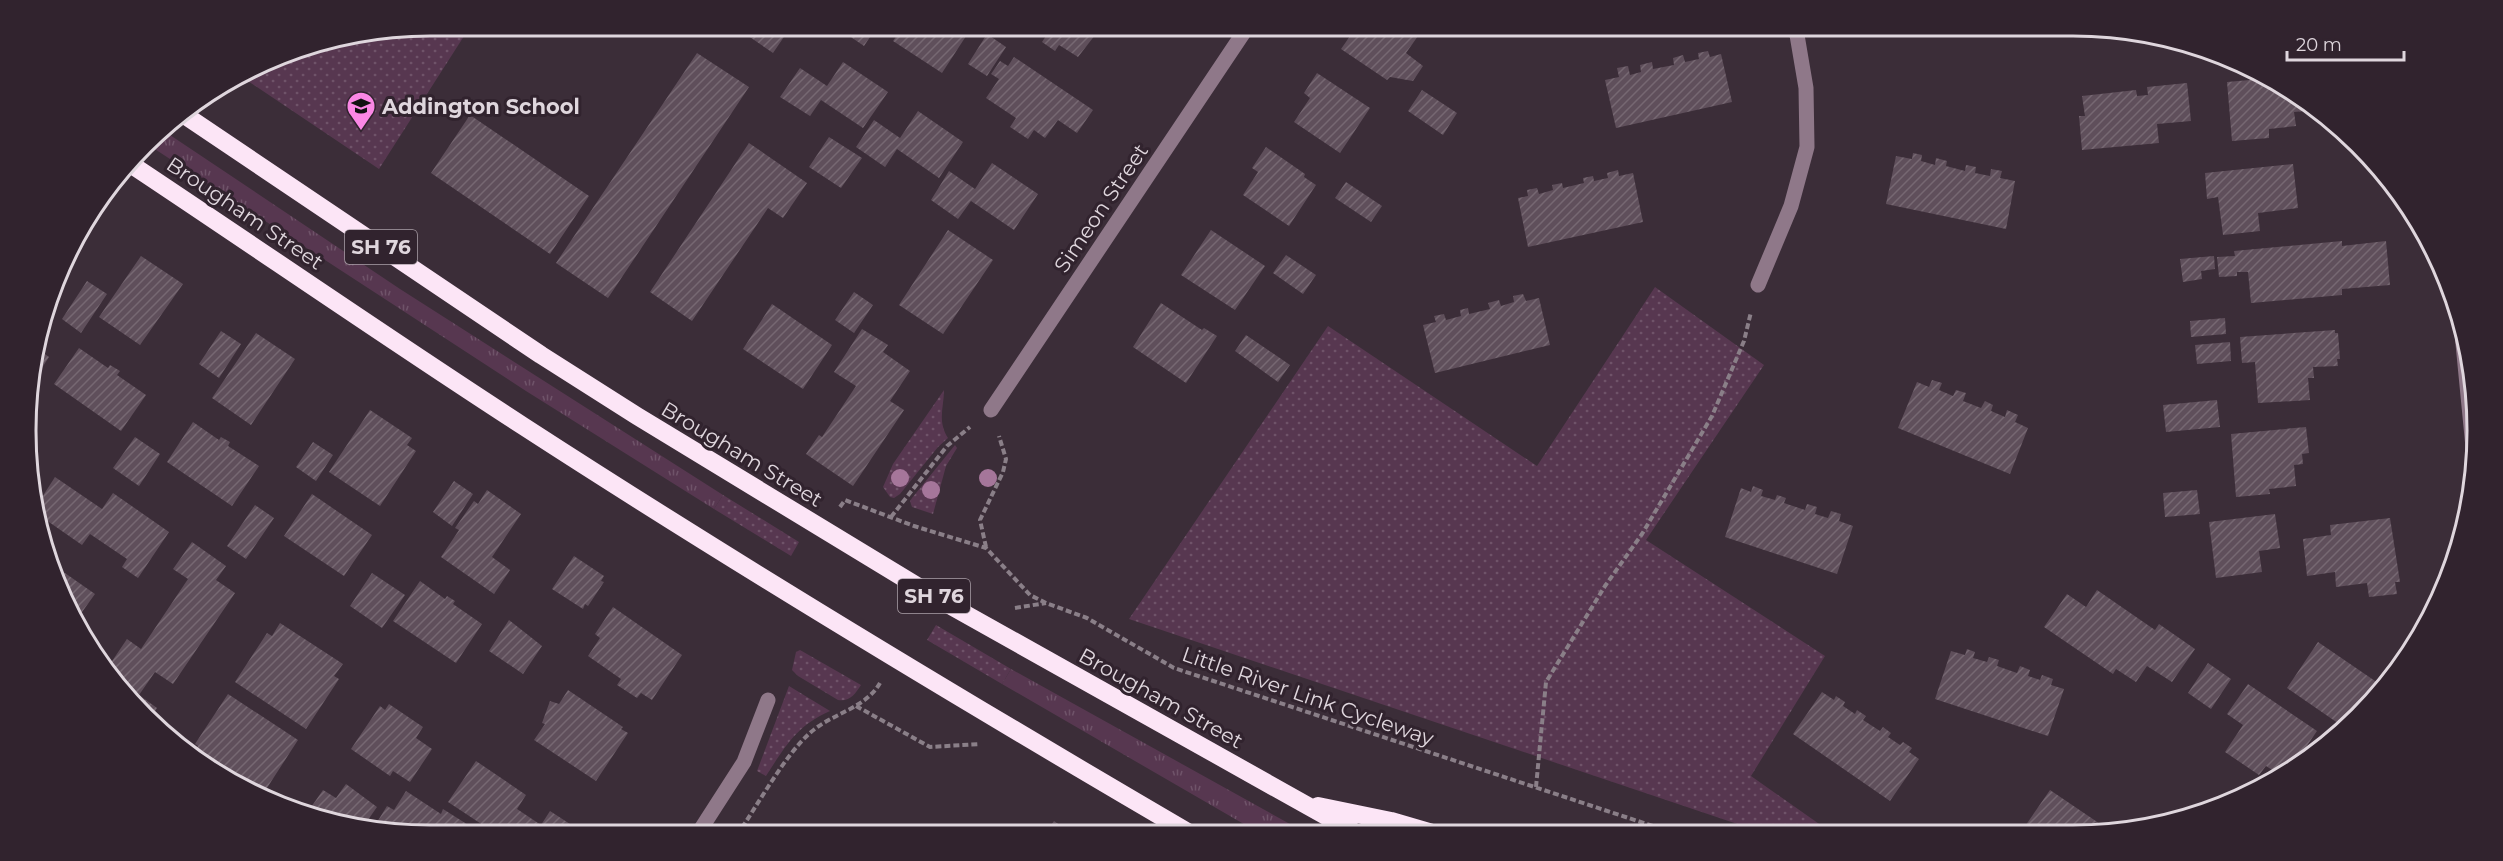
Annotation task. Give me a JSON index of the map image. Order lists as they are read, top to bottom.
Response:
{
  "streets": {
    "highway": ["Brougham Street", "SH 76"],
    "street": ["Simeon Street"],
    "path": ["Little River Link Cycleway"]
  },
  "crossings": [
    ["Brougham Street", "SH 76"]
  ],
  "places": {
    "school or university": ["Addington School"]
  },
  "scale_bar": "20 m"
}
